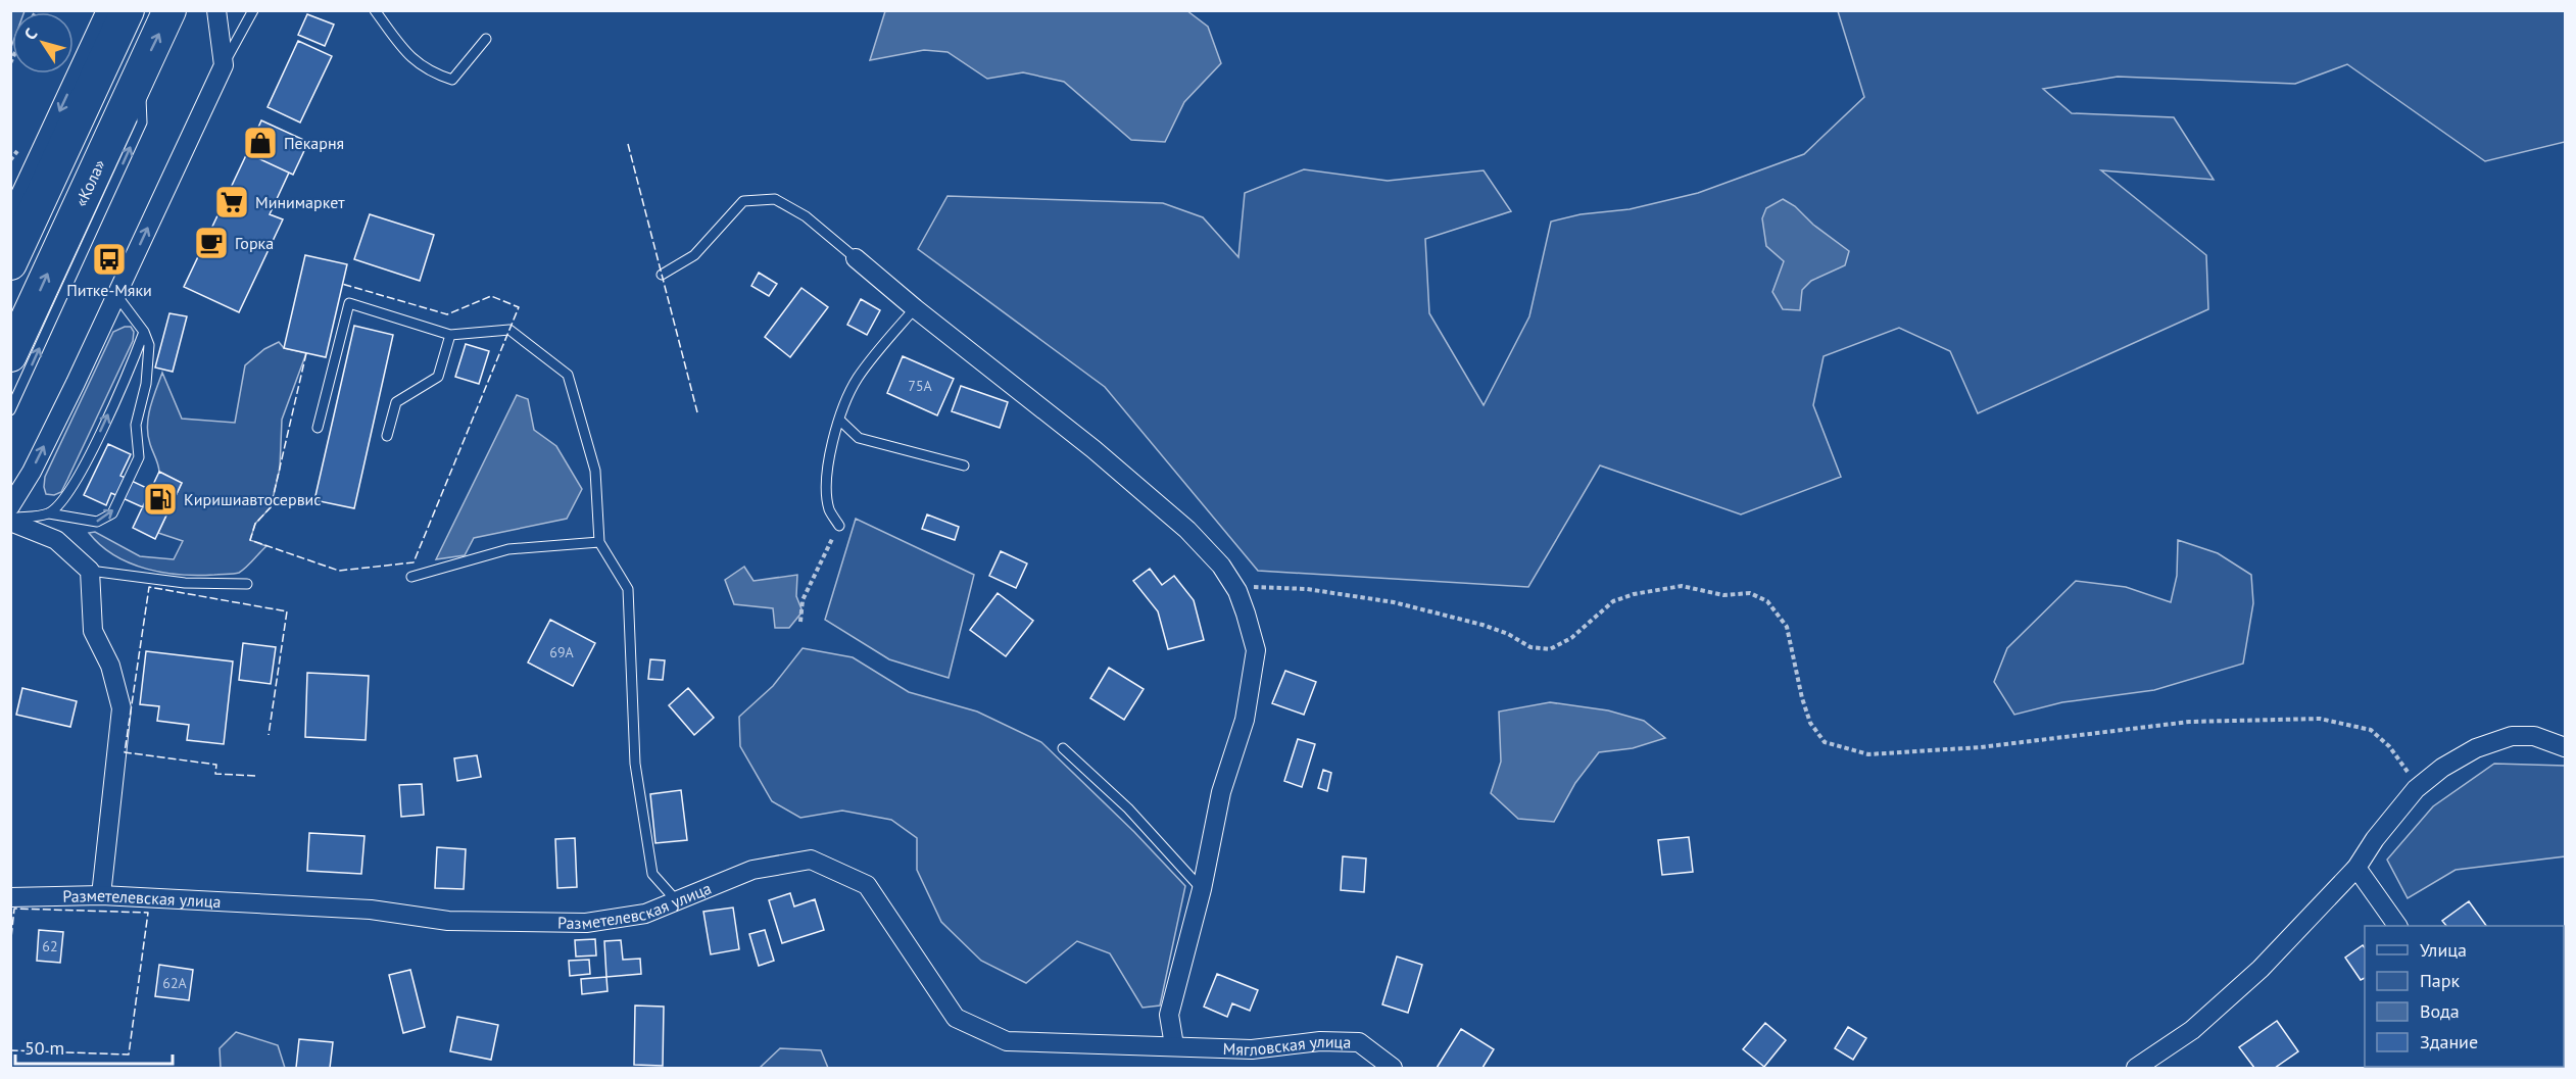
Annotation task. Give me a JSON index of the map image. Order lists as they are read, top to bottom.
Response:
{
  "streets": {
    "highway": ["«Кола»"],
    "street": ["Разметелевская улица", "Мягловская улица"]
  },
  "crossings": [
    ["Разметелевская улица", "Мягловская улица"]
  ],
  "places": {
    "shop": ["Пекарня"],
    "supermarket": ["Минимаркет"],
    "cafe": ["Горка"],
    "bus stop": ["Питке-Мяки"],
    "fuel station": ["Киришиавтосервис"]
  },
  "house_numbers": [
    "75А",
    "69А",
    "62",
    "62А"
  ],
  "legend": [
    "Улица",
    "Парк",
    "Вода",
    "Здание"
  ],
  "scale_bar": "50 m",
  "north": "top left"
}
